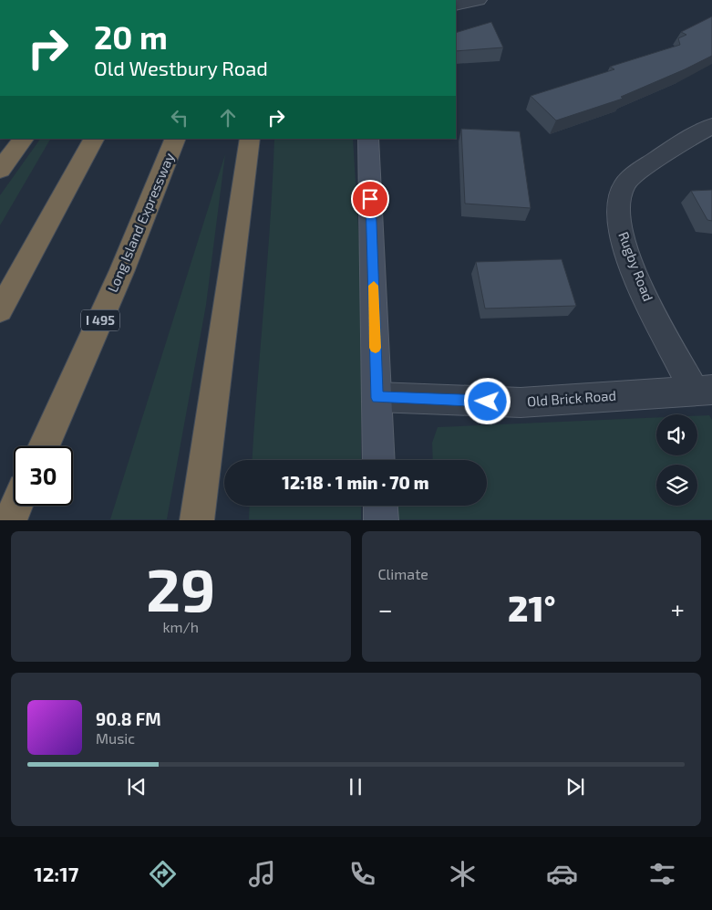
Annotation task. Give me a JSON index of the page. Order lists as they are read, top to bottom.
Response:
{
  "streets": {
    "highway": ["Long Island Expressway", "I 495"],
    "street": ["Rugby Road", "Old Brick Road"]
  },
  "crossings": [
    ["Rugby Road", "Old Brick Road"]
  ],
  "page": {
    "turn": ["20 m", "Old Westbury Road"],
    "limit": "30",
    "trip": "12:18 · 1 min · 70 m",
    "tile": [
      ["29", "km/h"],
      "Climate"
    ],
    "heat": ["−", "21°", "+"],
    "song": ["90.8 FM", "Music"],
    "tabs": "12:17"
  }
}
